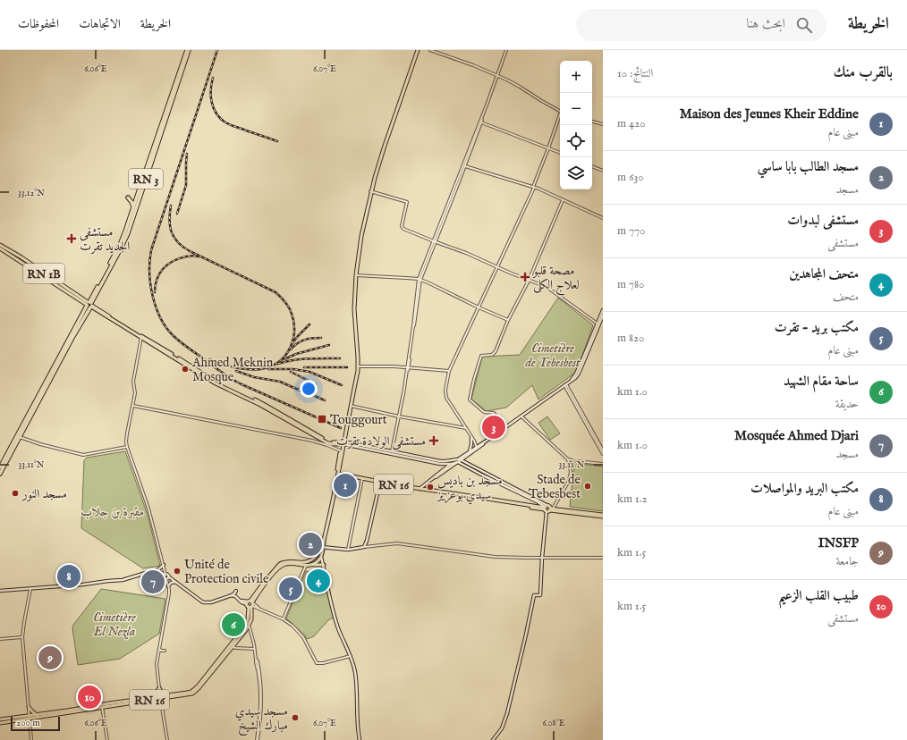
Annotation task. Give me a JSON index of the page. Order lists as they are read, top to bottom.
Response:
{
  "streets": {
    "highway": ["RN 3"],
    "main road": ["RN 1B", "RN 16"]
  },
  "crossings": [
    ["RN 3", "RN 1B"]
  ],
  "parks": ["Cimetière de Tebesbest", "مقبرة بن جلاب", "Cimetière El Nezla"],
  "places": {
    "health": ["مستشفى الجديد تقرت", "مصحة قلبو لعلاج الكلى", "مستشفى الولادة تقرت"],
    "other": [
      "Ahmed Meknin Mosque",
      "Stade de Tebesbest",
      "مسجد بن باديس سيدي بوعزيز",
      "مسجد النور",
      "Unité de Protection civile",
      "مسجد سيدي مبارك الشيخ"
    ],
    "transit": ["Touggourt"]
  },
  "scale_bar": "200 m",
  "page": {
    "header": "الخريطة",
    "search": "ابحث هنا",
    "nav": ["الخريطة", "الاتجاهات", "المحفوظات"],
    "heading": ["بالقرب منك", "النتائج: 10"],
    "map_buttons": ["+", "−"],
    "list": [
      {
        "mark": "1",
        "name": "Maison des Jeunes Kheir Eddine",
        "note": "مبنى عام",
        "value": "420 m"
      },
      {
        "mark": "2",
        "name": "مسجد الطالب بابا ساسي",
        "note": "مسجد",
        "value": "630 m"
      },
      {
        "mark": "3",
        "name": "مستشفى لبدوات",
        "note": "مستشفى",
        "value": "770 m"
      },
      {
        "mark": "4",
        "name": "متحف المجاهدين",
        "note": "متحف",
        "value": "780 m"
      },
      {
        "mark": "5",
        "name": "مكتب بريد - تقرت",
        "note": "مبنى عام",
        "value": "820 m"
      },
      {
        "mark": "6",
        "name": "ساحة مقام الشهيد",
        "note": "حديقة",
        "value": "1.0 km"
      },
      {
        "mark": "7",
        "name": "Mosquée Ahmed Djari",
        "note": "مسجد",
        "value": "1.0 km"
      },
      {
        "mark": "8",
        "name": "مكتب البريد والمواصلات",
        "note": "مبنى عام",
        "value": "1.2 km"
      },
      {
        "mark": "9",
        "name": "INSFP",
        "note": "جامعة",
        "value": "1.5 km"
      },
      {
        "mark": "10",
        "name": "طبيب القلب الزعيم",
        "note": "مستشفى",
        "value": "1.5 km"
      }
    ],
    "pins": [
      "3",
      "1",
      "2",
      "8",
      "4",
      "7",
      "5",
      "6",
      "9",
      "10"
    ],
    "scale": "200 m"
  },
  "coordinates": [
    "6.06°E",
    "6.07°E",
    "33.12°N",
    "33.11°N",
    "6.08°E"
  ]
}
